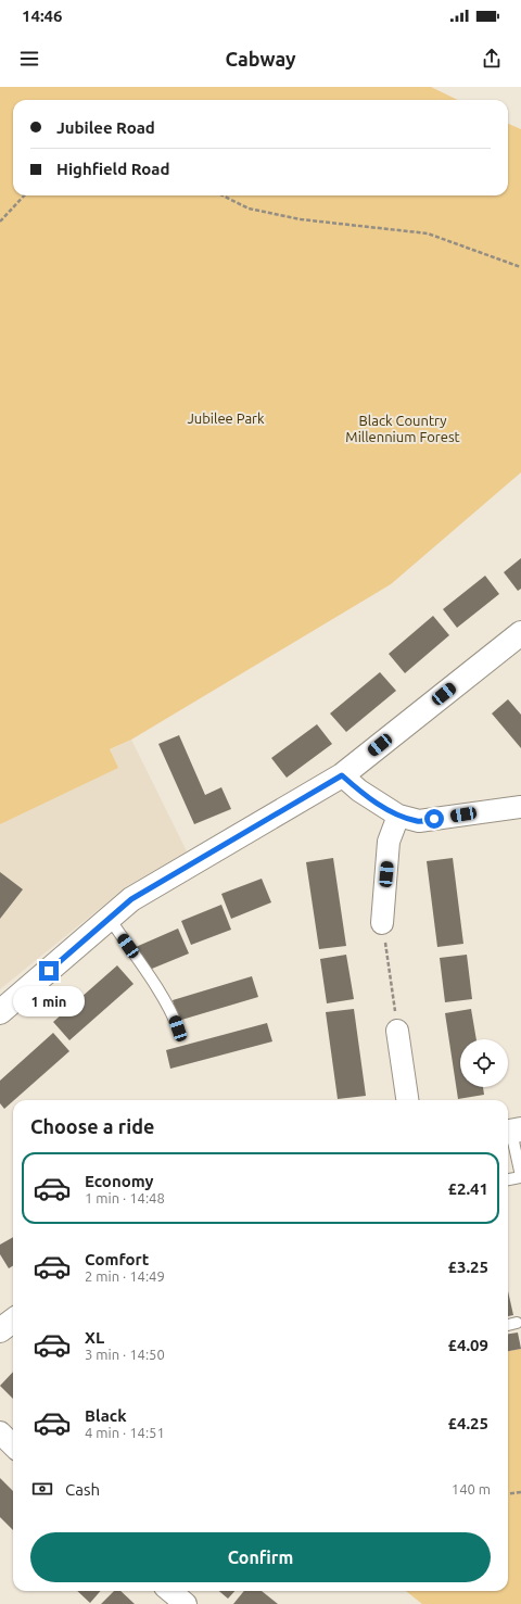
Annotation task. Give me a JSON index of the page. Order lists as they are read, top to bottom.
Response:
{
  "parks": ["Jubilee Park", "Black Country Millennium Forest"],
  "page": {
    "status": "14:46",
    "header": "Cabway",
    "banner": ["Jubilee Road", "Highfield Road"],
    "bubble": "1 min",
    "heading": "Choose a ride",
    "list": [
      {
        "name": "Economy",
        "note": "1 min · 14:48",
        "value": "£2.41"
      },
      {
        "name": "Comfort",
        "note": "2 min · 14:49",
        "value": "£3.25"
      },
      {
        "name": "XL",
        "note": "3 min · 14:50",
        "value": "£4.09"
      },
      {
        "name": "Black",
        "note": "4 min · 14:51",
        "value": "£4.25"
      }
    ],
    "pay": ["Cash", "140 m"],
    "buttons": "Confirm"
  }
}
